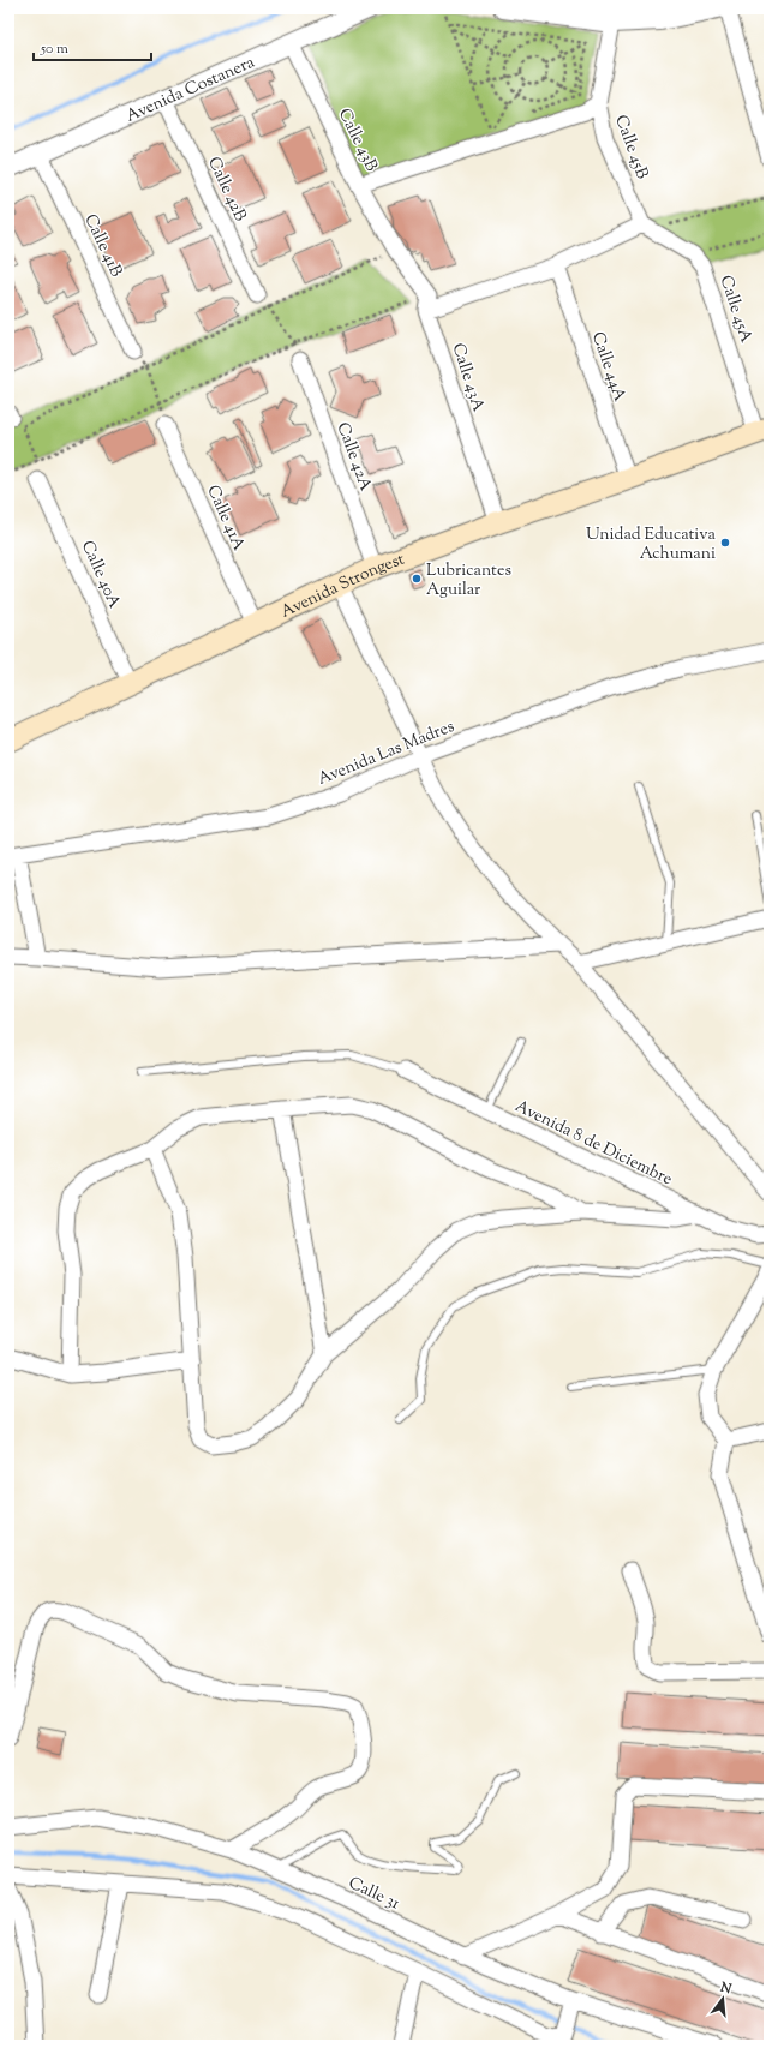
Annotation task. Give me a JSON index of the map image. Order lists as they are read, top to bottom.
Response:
{
  "streets": {
    "main road": ["Avenida Strongest"],
    "street": [
      "Avenida Costanera",
      "Calle 43B",
      "Calle 45B",
      "Calle 42B",
      "Calle 41B",
      "Calle 45A",
      "Calle 44A",
      "Calle 43A",
      "Calle 42A",
      "Calle 41A",
      "Calle 40A",
      "Avenida Las Madres",
      "Avenida 8 de Diciembre",
      "Calle 31"
    ]
  },
  "crossings": [
    ["Avenida Costanera", "Calle 43B"],
    ["Avenida Costanera", "Calle 42B"],
    ["Avenida Costanera", "Calle 41B"],
    ["Calle 43B", "Calle 43A"],
    ["Calle 45B", "Calle 45A"],
    ["Calle 45A", "Avenida Strongest"],
    ["Calle 44A", "Avenida Strongest"],
    ["Calle 43A", "Avenida Strongest"],
    ["Calle 42A", "Avenida Strongest"],
    ["Calle 41A", "Avenida Strongest"],
    ["Calle 40A", "Avenida Strongest"]
  ],
  "places": ["Unidad Educativa Achumani", "Lubricantes Aguilar"],
  "scale_bar": "50 m",
  "north": "top"
}
